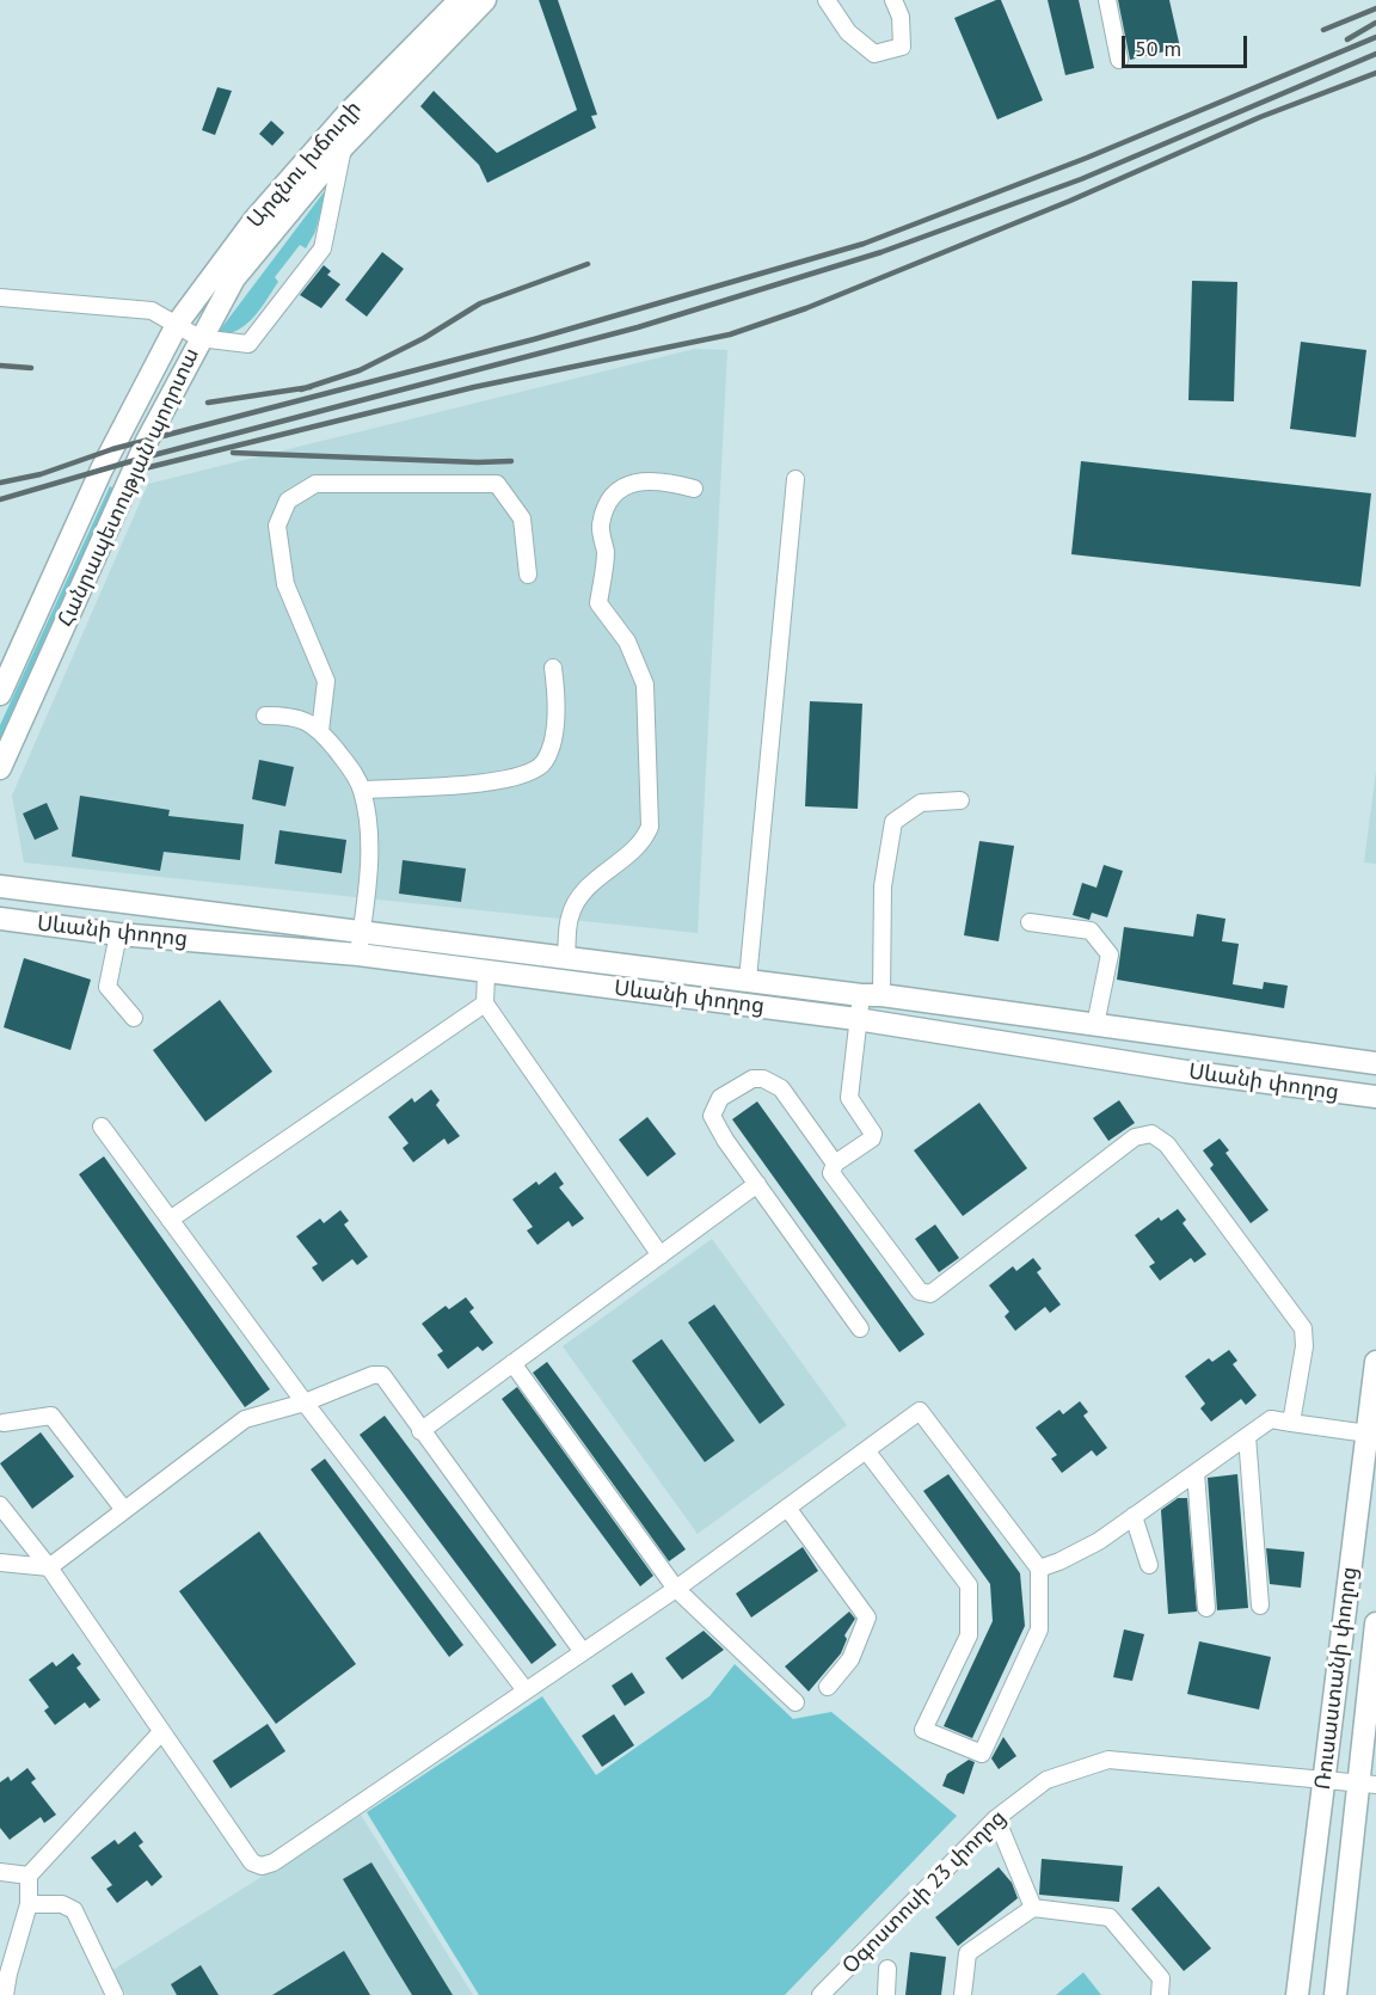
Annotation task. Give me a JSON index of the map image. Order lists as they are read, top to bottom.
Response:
{
  "streets": {
    "main road": [
      "Արզնու խճուղի",
      "Հանրապետության պողոտա",
      "Սևանի փողոց",
      "Ռուսաստանի փողոց"
    ],
    "street": ["Օգոստոսի 23 փողոց"]
  },
  "crossings": [
    ["Արզնու խճուղի", "Հանրապետության պողոտա"],
    ["Ռուսաստանի փողոց", "Օգոստոսի 23 փողոց"]
  ],
  "scale_bar": "50 m"
}
